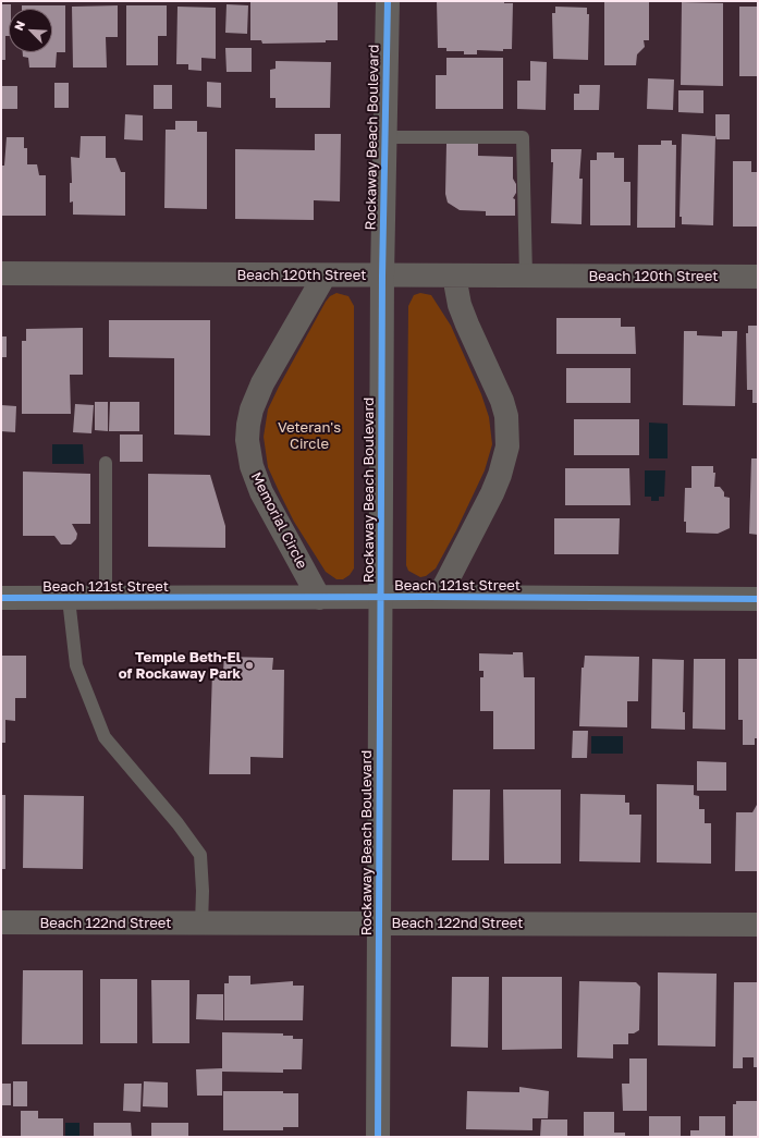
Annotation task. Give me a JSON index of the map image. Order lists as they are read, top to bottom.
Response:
{
  "streets": {
    "street": [
      "Rockaway Beach Boulevard",
      "Beach 120th Street",
      "Memorial Circle",
      "Beach 121st Street",
      "Beach 122nd Street"
    ]
  },
  "crossings": [
    ["Rockaway Beach Boulevard", "Beach 120th Street"],
    ["Rockaway Beach Boulevard", "Beach 121st Street"],
    ["Rockaway Beach Boulevard", "Beach 122nd Street"],
    ["Beach 120th Street", "Memorial Circle"],
    ["Memorial Circle", "Beach 121st Street"]
  ],
  "parks": ["Veteran's Circle"],
  "places": ["Temple Beth-El of Rockaway Park"],
  "north": "top left"
}
